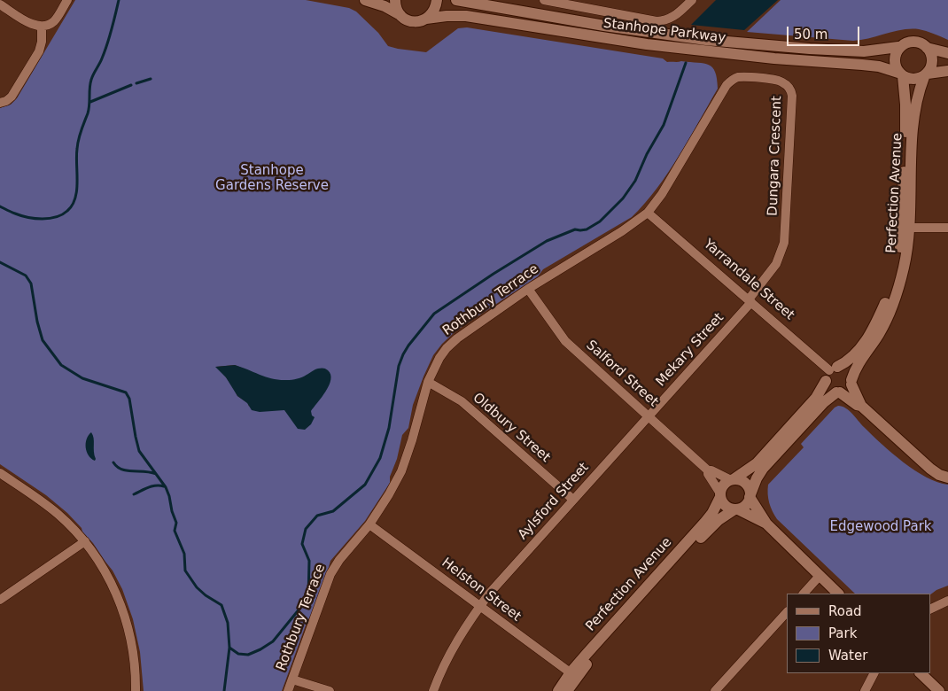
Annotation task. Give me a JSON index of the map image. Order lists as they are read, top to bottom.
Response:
{
  "streets": {
    "main road": ["Stanhope Parkway", "Perfection Avenue"],
    "street": [
      "Dungara Crescent",
      "Yarrandale Street",
      "Rothbury Terrace",
      "Mekary Street",
      "Salford Street",
      "Oldbury Street",
      "Aylsford Street",
      "Helston Street"
    ]
  },
  "crossings": [
    ["Stanhope Parkway", "Perfection Avenue"],
    ["Dungara Crescent", "Yarrandale Street"],
    ["Dungara Crescent", "Rothbury Terrace"],
    ["Dungara Crescent", "Mekary Street"],
    ["Perfection Avenue", "Yarrandale Street"],
    ["Perfection Avenue", "Salford Street"],
    ["Perfection Avenue", "Helston Street"],
    ["Yarrandale Street", "Rothbury Terrace"],
    ["Yarrandale Street", "Mekary Street"],
    ["Rothbury Terrace", "Salford Street"],
    ["Rothbury Terrace", "Oldbury Street"],
    ["Rothbury Terrace", "Helston Street"],
    ["Mekary Street", "Salford Street"],
    ["Mekary Street", "Aylsford Street"],
    ["Salford Street", "Aylsford Street"],
    ["Oldbury Street", "Aylsford Street"],
    ["Aylsford Street", "Helston Street"]
  ],
  "parks": ["Stanhope Gardens Reserve", "Edgewood Park"],
  "legend": ["Road", "Park", "Water"],
  "scale_bar": "50 m"
}
